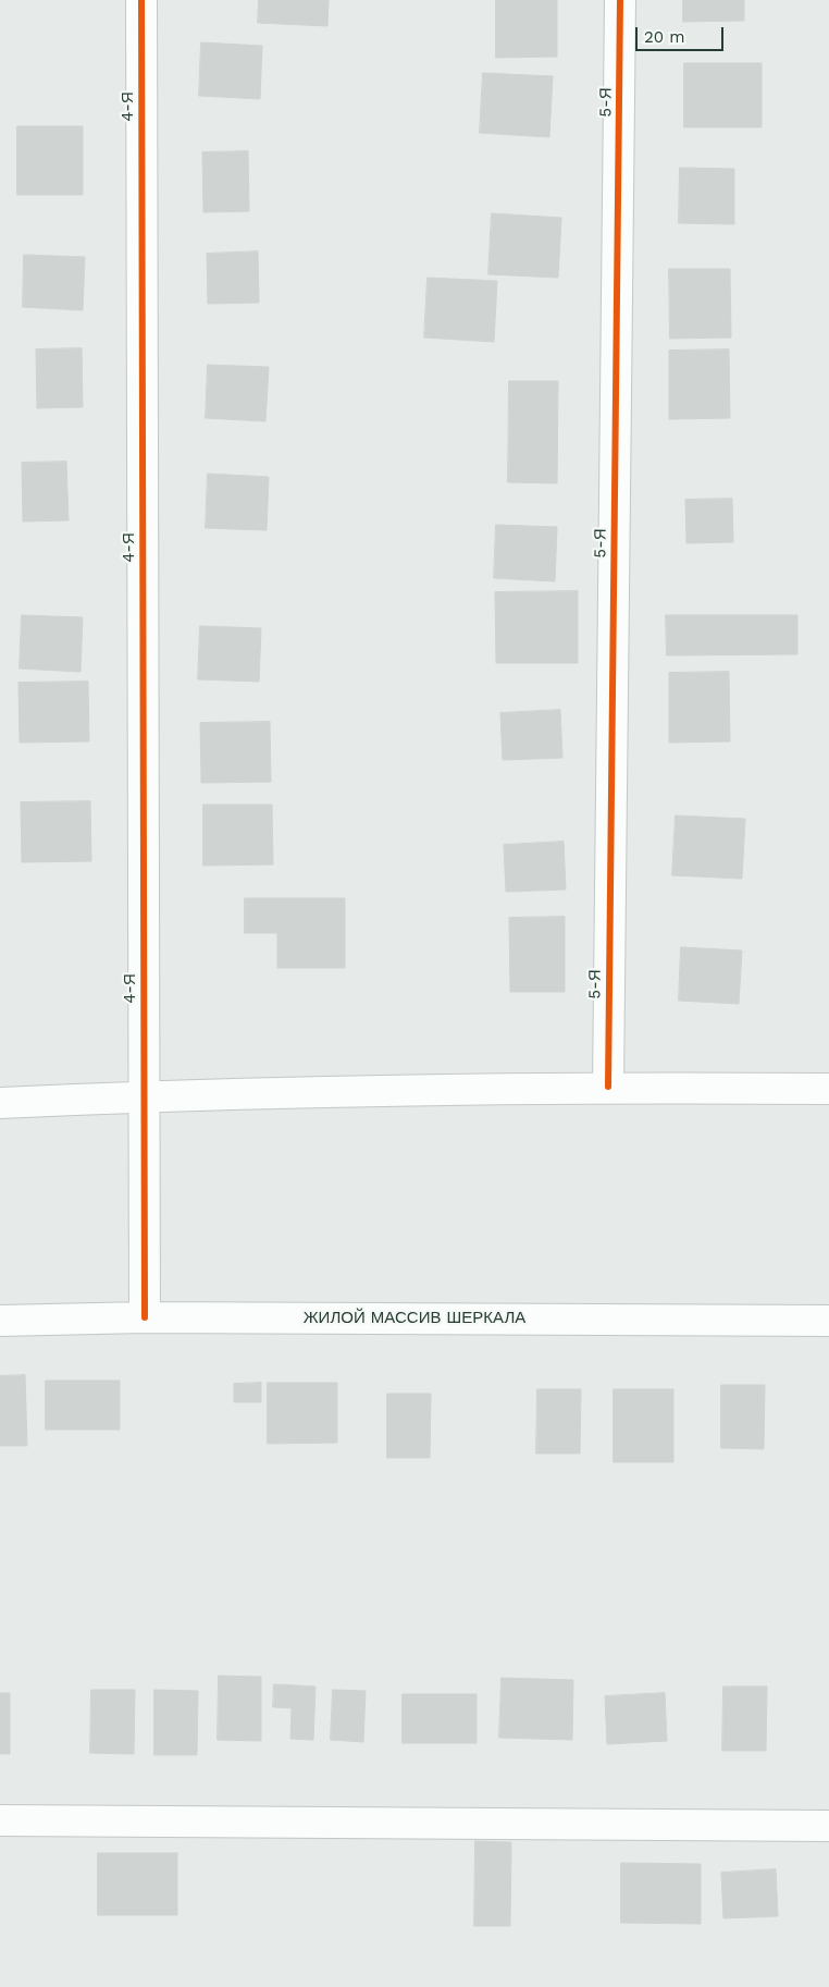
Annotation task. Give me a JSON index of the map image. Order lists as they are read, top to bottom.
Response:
{
  "streets": {
    "street": ["5-Я", "4-Я", "ЖИЛОЙ МАССИВ ШЕРКАЛА"]
  },
  "crossings": [
    ["4-Я", "ЖИЛОЙ МАССИВ ШЕРКАЛА"]
  ],
  "scale_bar": "20 m"
}
